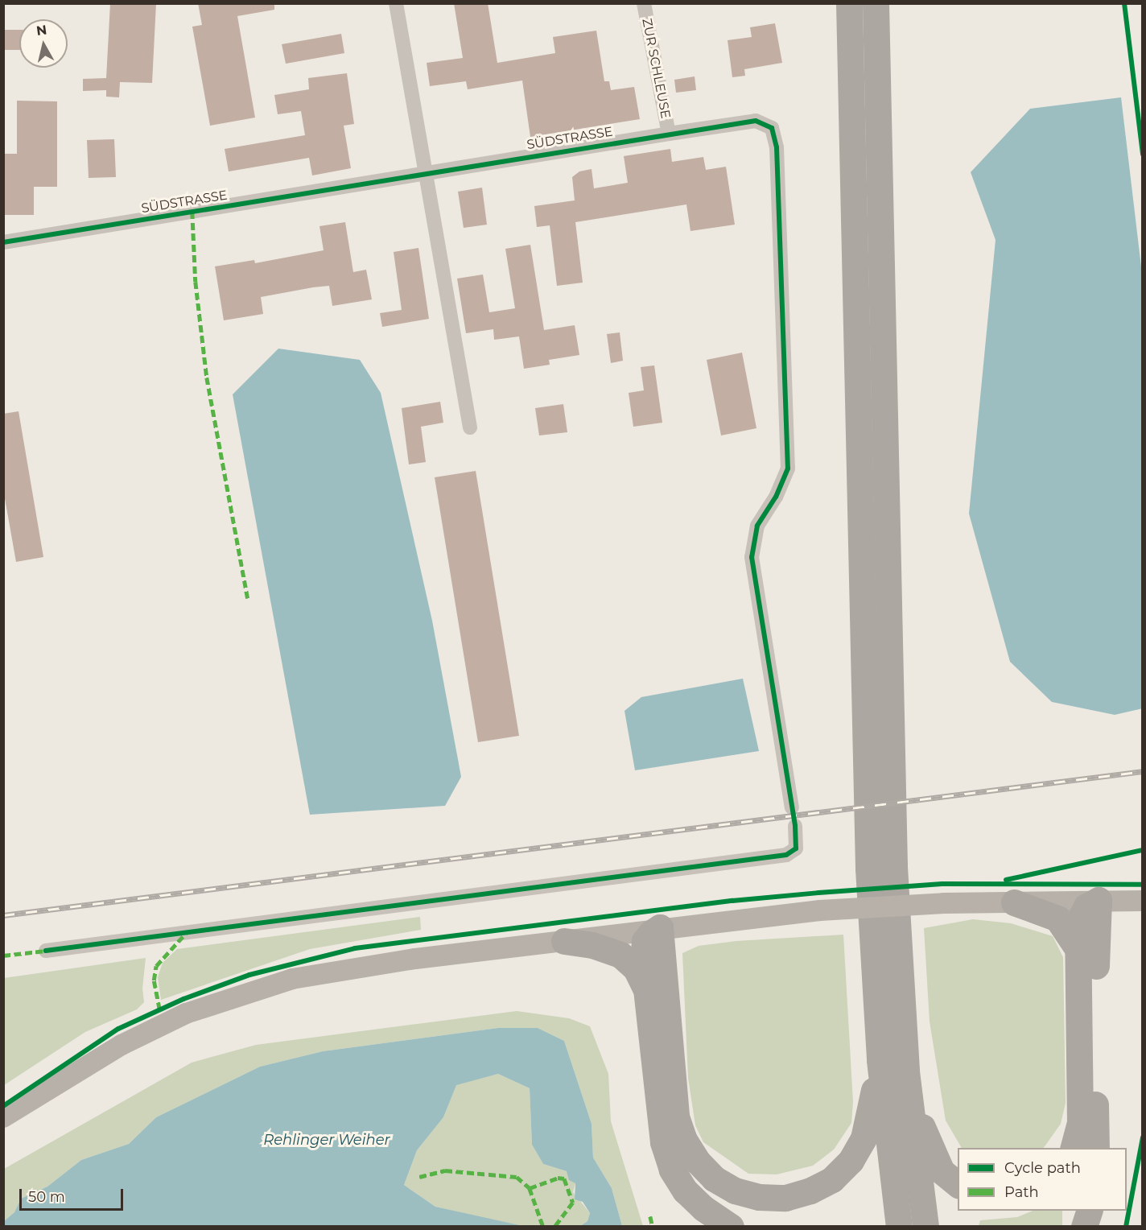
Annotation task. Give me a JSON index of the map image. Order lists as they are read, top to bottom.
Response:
{
  "streets": {
    "street": ["ZUR SCHLEUSE", "SÜDSTRASSE"]
  },
  "crossings": [
    ["ZUR SCHLEUSE", "SÜDSTRASSE"]
  ],
  "water": ["Rehlinger Weiher"],
  "legend": ["Cycle path", "Path"],
  "scale_bar": "50 m",
  "north": "top"
}
